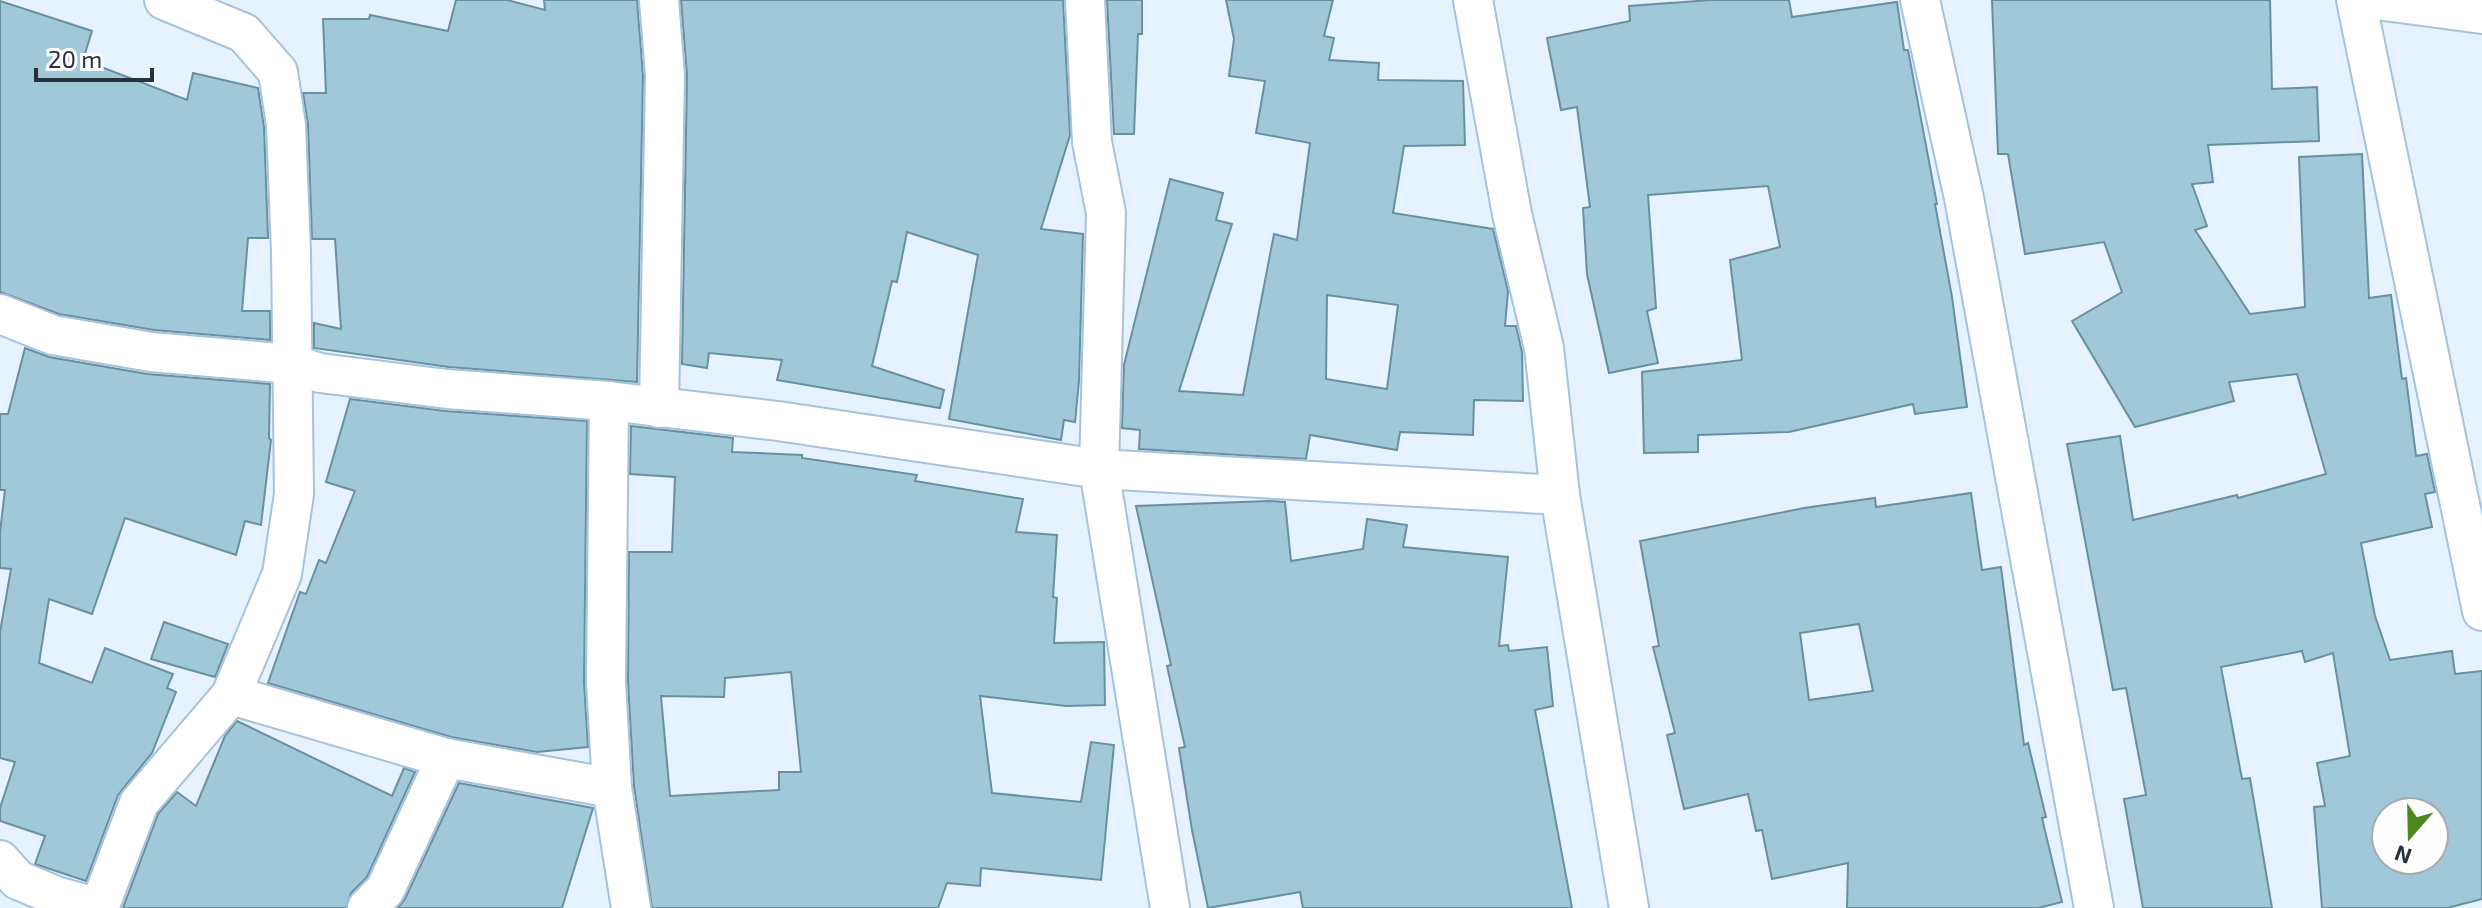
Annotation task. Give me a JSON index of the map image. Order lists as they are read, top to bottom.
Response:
{
  "scale_bar": "20 m",
  "north": "bottom"
}
